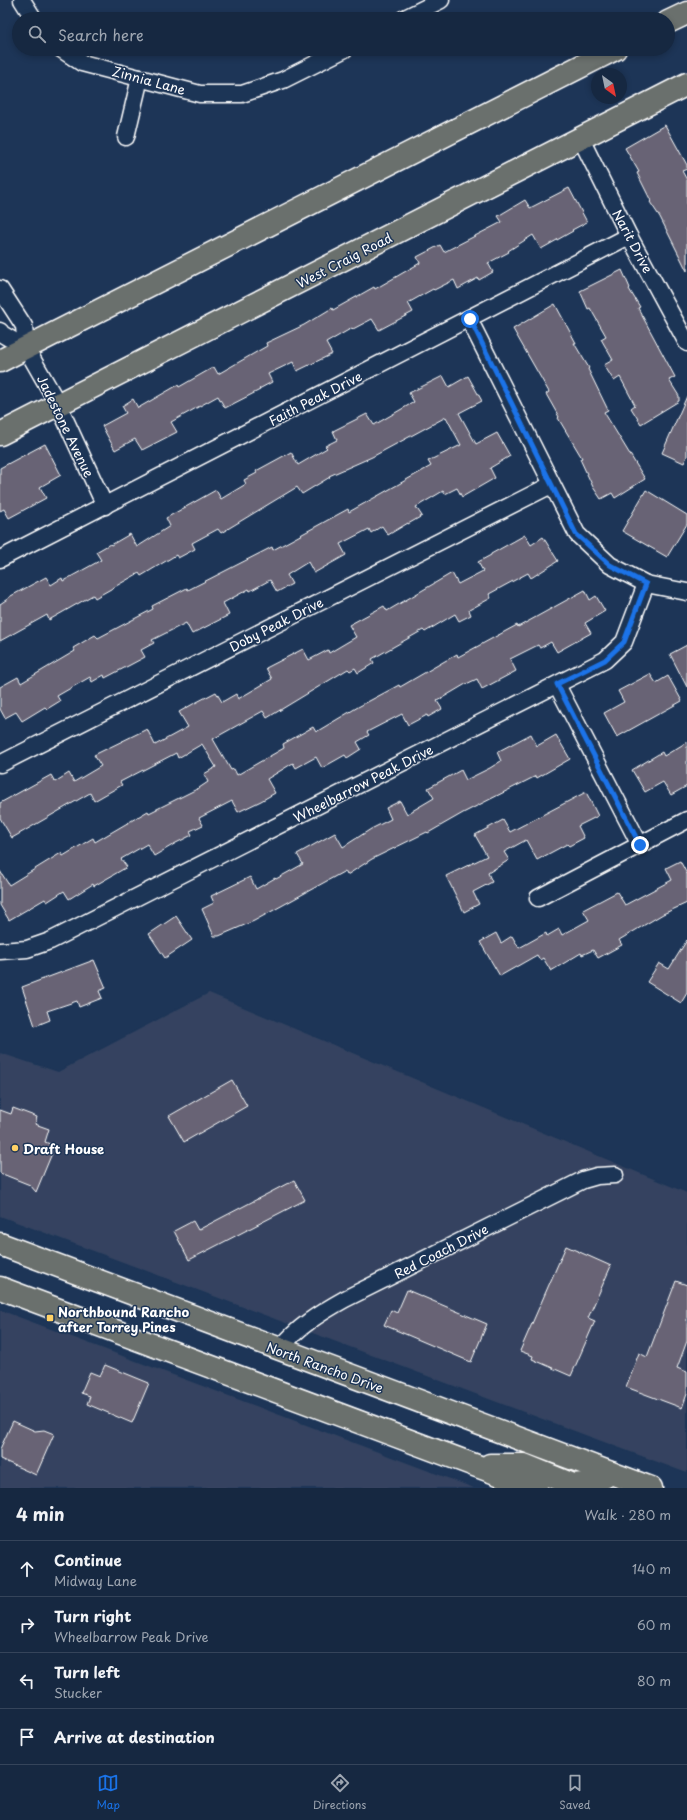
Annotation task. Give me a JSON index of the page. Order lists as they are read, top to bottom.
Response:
{
  "streets": {
    "main road": ["West Craig Road", "North Rancho Drive"],
    "street": [
      "Zinnia Lane",
      "Narit Drive",
      "Faith Peak Drive",
      "Jadestone Avenue",
      "Doby Peak Drive",
      "Wheelbarrow Peak Drive",
      "Red Coach Drive"
    ]
  },
  "crossings": [
    ["Narit Drive", "West Craig Road"],
    ["Narit Drive", "Faith Peak Drive"],
    ["West Craig Road", "Jadestone Avenue"],
    ["Faith Peak Drive", "Jadestone Avenue"],
    ["Red Coach Drive", "North Rancho Drive"]
  ],
  "places": {
    "other": ["Draft House"],
    "transit": ["Northbound Rancho after Torrey Pines"]
  },
  "north": "bottom right",
  "page": {
    "search": "Search here",
    "heading": ["4 min", "Walk · 280 m"],
    "list": [
      ["Continue", "Midway Lane", "140 m"],
      ["Turn right", "Wheelbarrow Peak Drive", "60 m"],
      ["Turn left", "Stucker", "80 m"],
      "Arrive at destination"
    ],
    "nav": ["Map", "Directions", "Saved"]
  }
}
